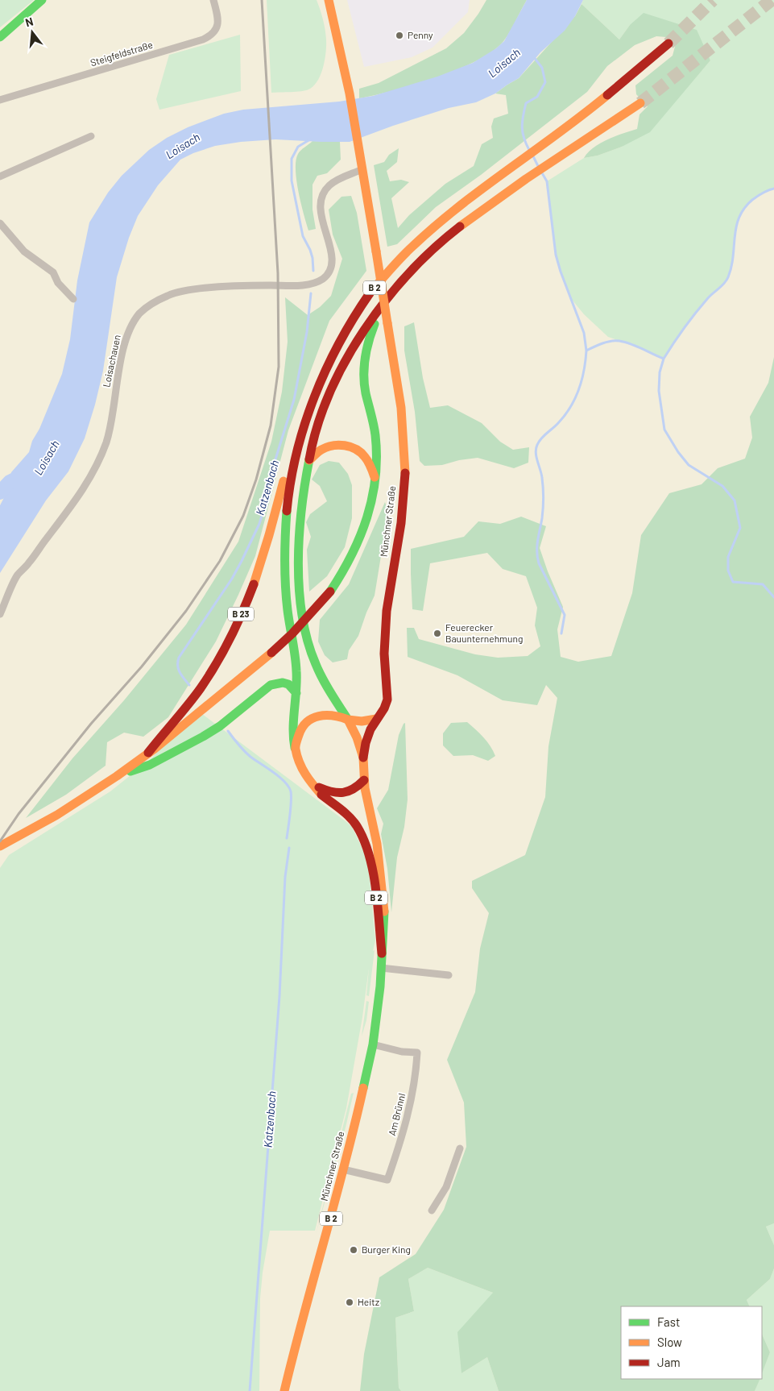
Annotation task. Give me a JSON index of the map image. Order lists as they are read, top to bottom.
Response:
{
  "streets": {
    "main road": ["B 2", "Münchner Straße", "B 23"],
    "street": ["Steigfeldstraße", "Loisachauen", "Am Brünnl"]
  },
  "crossings": [
    ["B 2", "Münchner Straße"],
    ["B 2", "B 23"],
    ["Loisachauen", "Münchner Straße"],
    ["Münchner Straße", "Am Brünnl"]
  ],
  "water": ["Loisach", "Katzenbach"],
  "places": [
    "Penny",
    "Feuerecker Bauunternehmung",
    "Burger King",
    "Heitz"
  ],
  "legend": ["Fast", "Slow", "Jam"],
  "north": "top"
}
